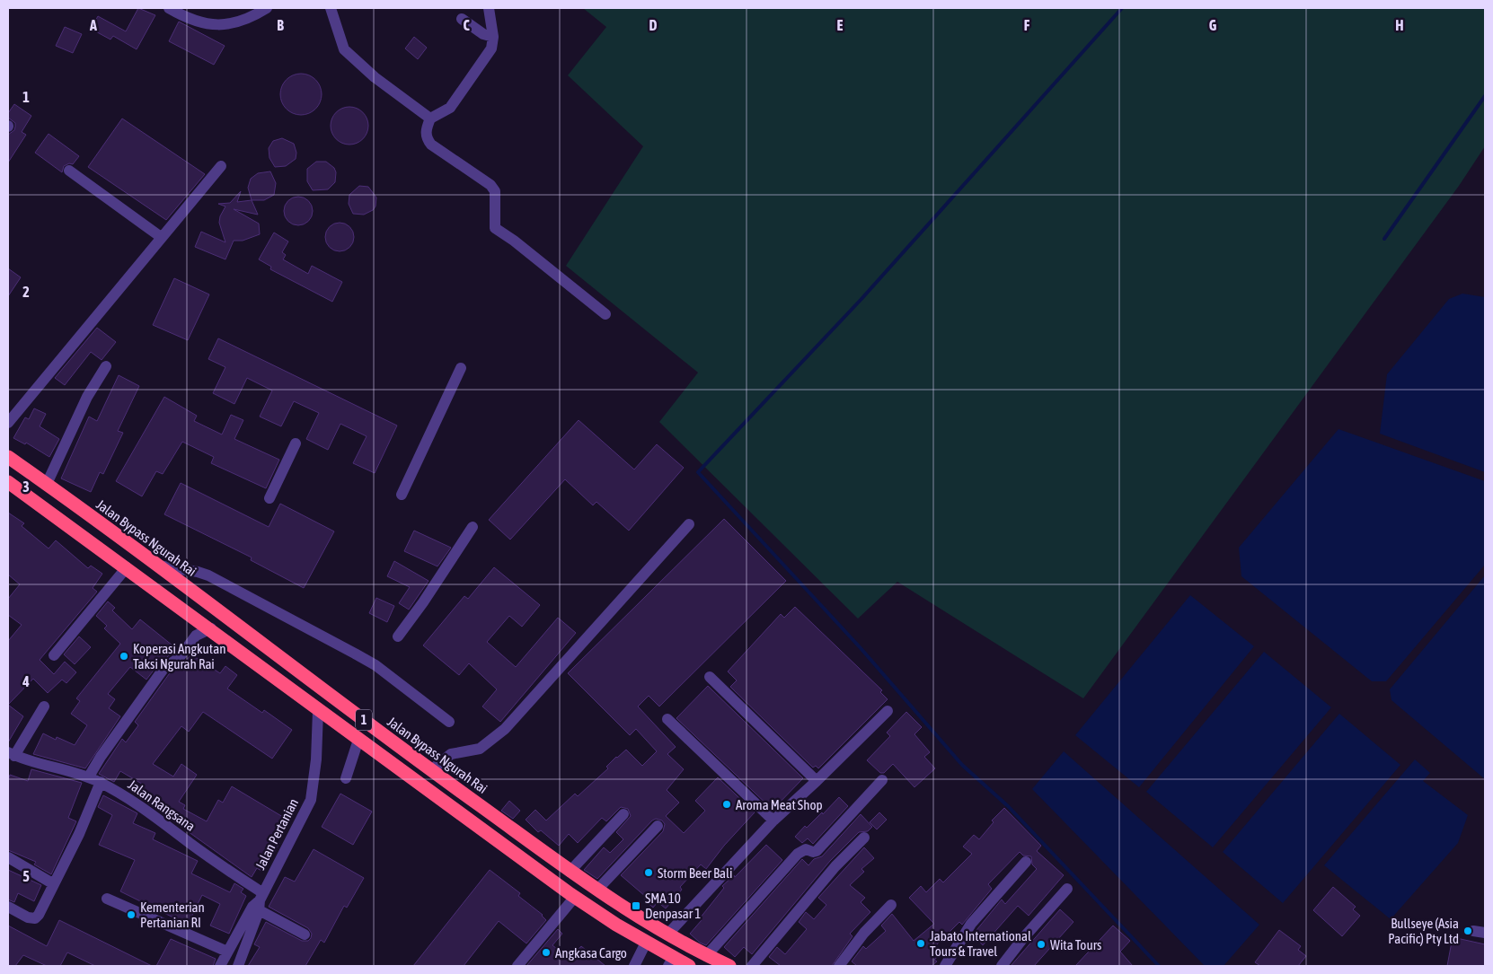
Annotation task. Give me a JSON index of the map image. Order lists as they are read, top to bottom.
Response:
{
  "streets": {
    "highway": ["Jalan Bypass Ngurah Rai", "1"],
    "street": ["Jalan Rangsana", "Jalan Pertanian"]
  },
  "crossings": [
    ["1", "Jalan Pertanian"],
    ["Jalan Rangsana", "Jalan Pertanian"]
  ],
  "places": {
    "other": [
      "Koperasi Angkutan Taksi Ngurah Rai",
      "Aroma Meat Shop",
      "Storm Beer Bali",
      "Kementerian Pertanian RI",
      "Bullseye (Asia Pacific) Pty Ltd",
      "Jabato International Tours & Travel",
      "Wita Tours",
      "Angkasa Cargo"
    ],
    "transit": ["SMA 10 Denpasar 1"]
  },
  "grid": {
    "columns": [
      "A",
      "B",
      "C",
      "D",
      "E",
      "F",
      "G",
      "H"
    ],
    "rows": [
      "1",
      "2",
      "3",
      "4",
      "5"
    ]
  }
}
